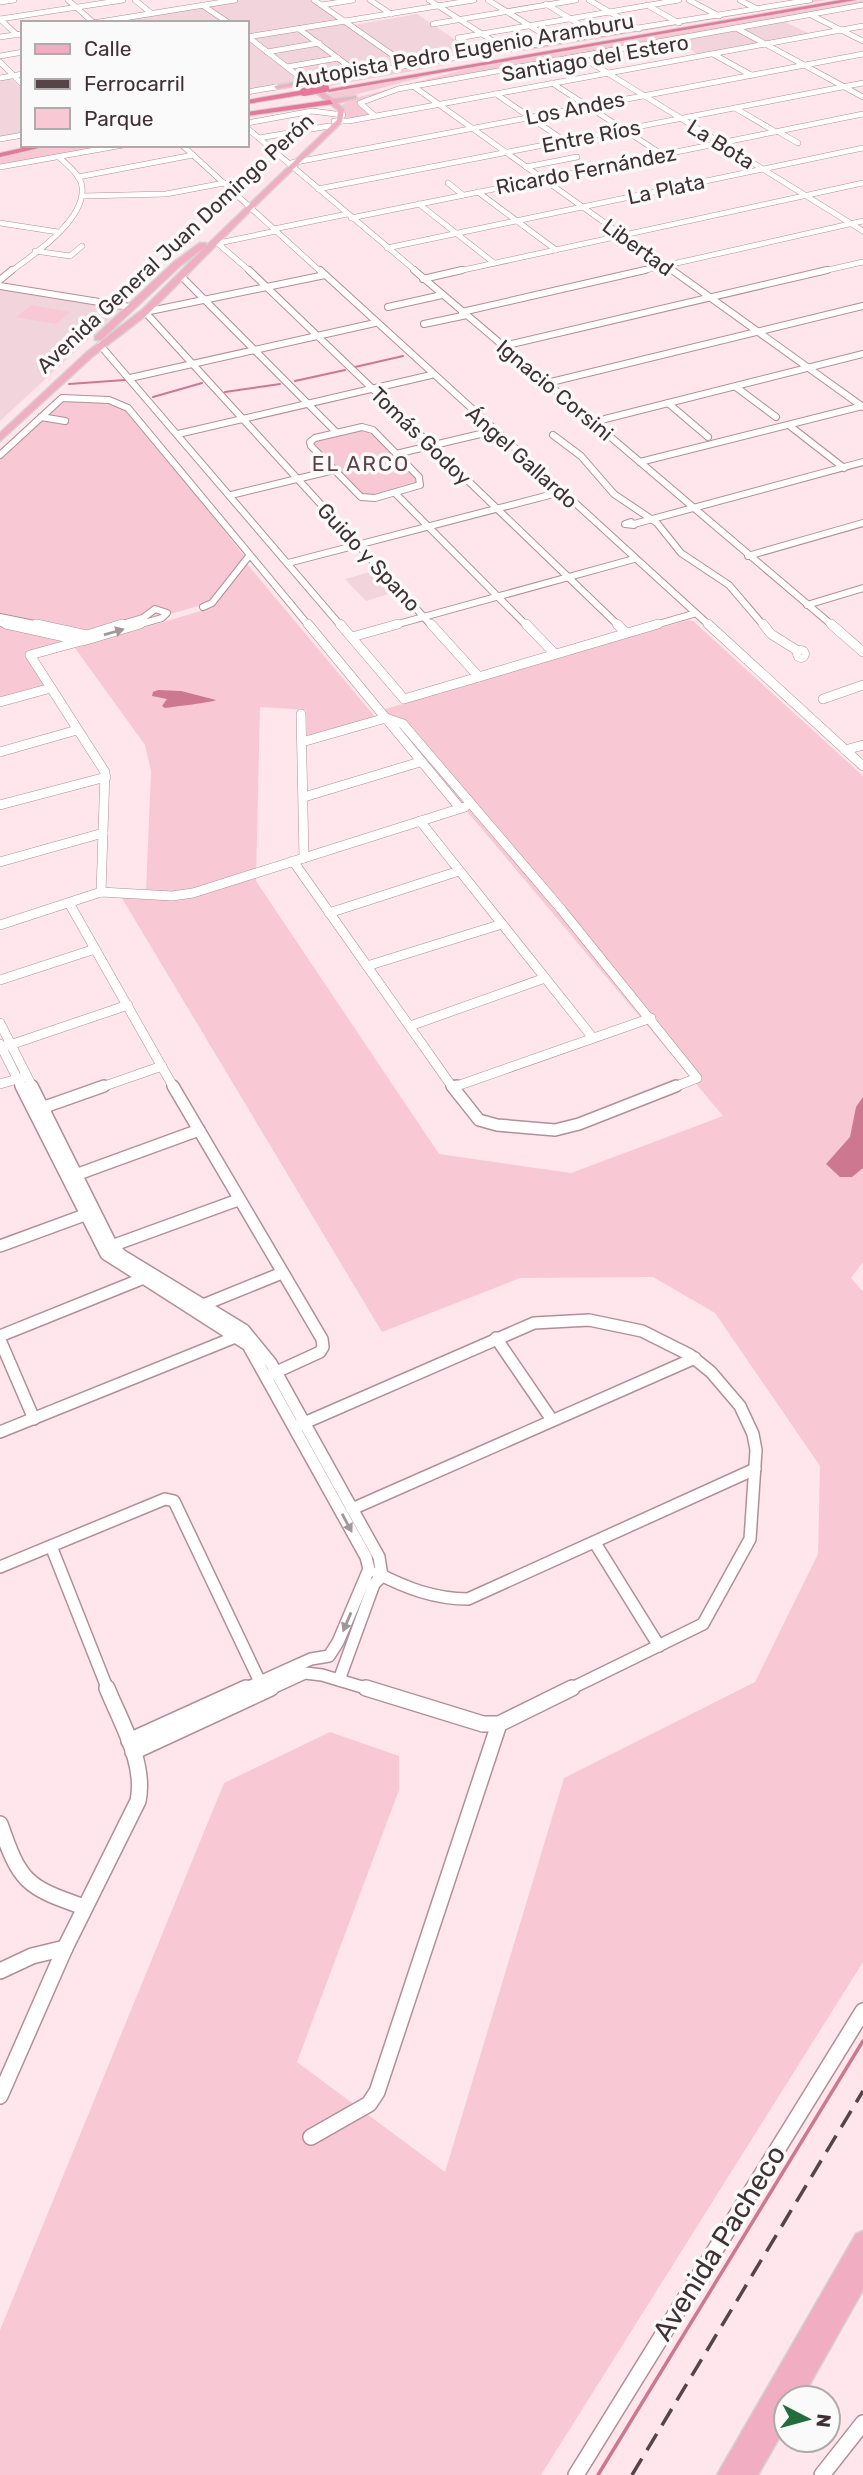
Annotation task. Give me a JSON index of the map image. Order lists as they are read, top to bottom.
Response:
{
  "streets": {
    "highway": ["Autopista Pedro Eugenio Aramburu"],
    "main road": ["Avenida General Juan Domingo Perón"],
    "street": [
      "Santiago del Estero",
      "Los Andes",
      "Entre Ríos",
      "La Bota",
      "Ricardo Fernández",
      "La Plata",
      "Libertad",
      "Ignacio Corsini",
      "Tomás Godoy",
      "Ángel Gallardo",
      "Guido y Spano",
      "Avenida Pacheco"
    ]
  },
  "crossings": [
    ["Santiago del Estero", "La Bota"],
    ["Santiago del Estero", "Avenida General Juan Domingo Perón"],
    ["Santiago del Estero", "Libertad"],
    ["Santiago del Estero", "Ignacio Corsini"],
    ["Los Andes", "La Bota"],
    ["Los Andes", "Avenida General Juan Domingo Perón"],
    ["Los Andes", "Libertad"],
    ["Los Andes", "Ignacio Corsini"],
    ["Entre Ríos", "La Bota"],
    ["Entre Ríos", "Libertad"],
    ["Entre Ríos", "Ignacio Corsini"],
    ["La Bota", "Ricardo Fernández"],
    ["La Bota", "La Plata"],
    ["Ricardo Fernández", "Avenida General Juan Domingo Perón"],
    ["Ricardo Fernández", "Libertad"],
    ["Ricardo Fernández", "Ignacio Corsini"],
    ["Ricardo Fernández", "Tomás Godoy"],
    ["Ricardo Fernández", "Ángel Gallardo"],
    ["La Plata", "Libertad"],
    ["La Plata", "Ignacio Corsini"],
    ["Avenida General Juan Domingo Perón", "Ignacio Corsini"],
    ["Avenida General Juan Domingo Perón", "Tomás Godoy"],
    ["Avenida General Juan Domingo Perón", "Ángel Gallardo"],
    ["Avenida General Juan Domingo Perón", "Guido y Spano"]
  ],
  "districts": ["EL ARCO"],
  "legend": ["Calle", "Ferrocarril", "Parque"],
  "north": "right"
}
